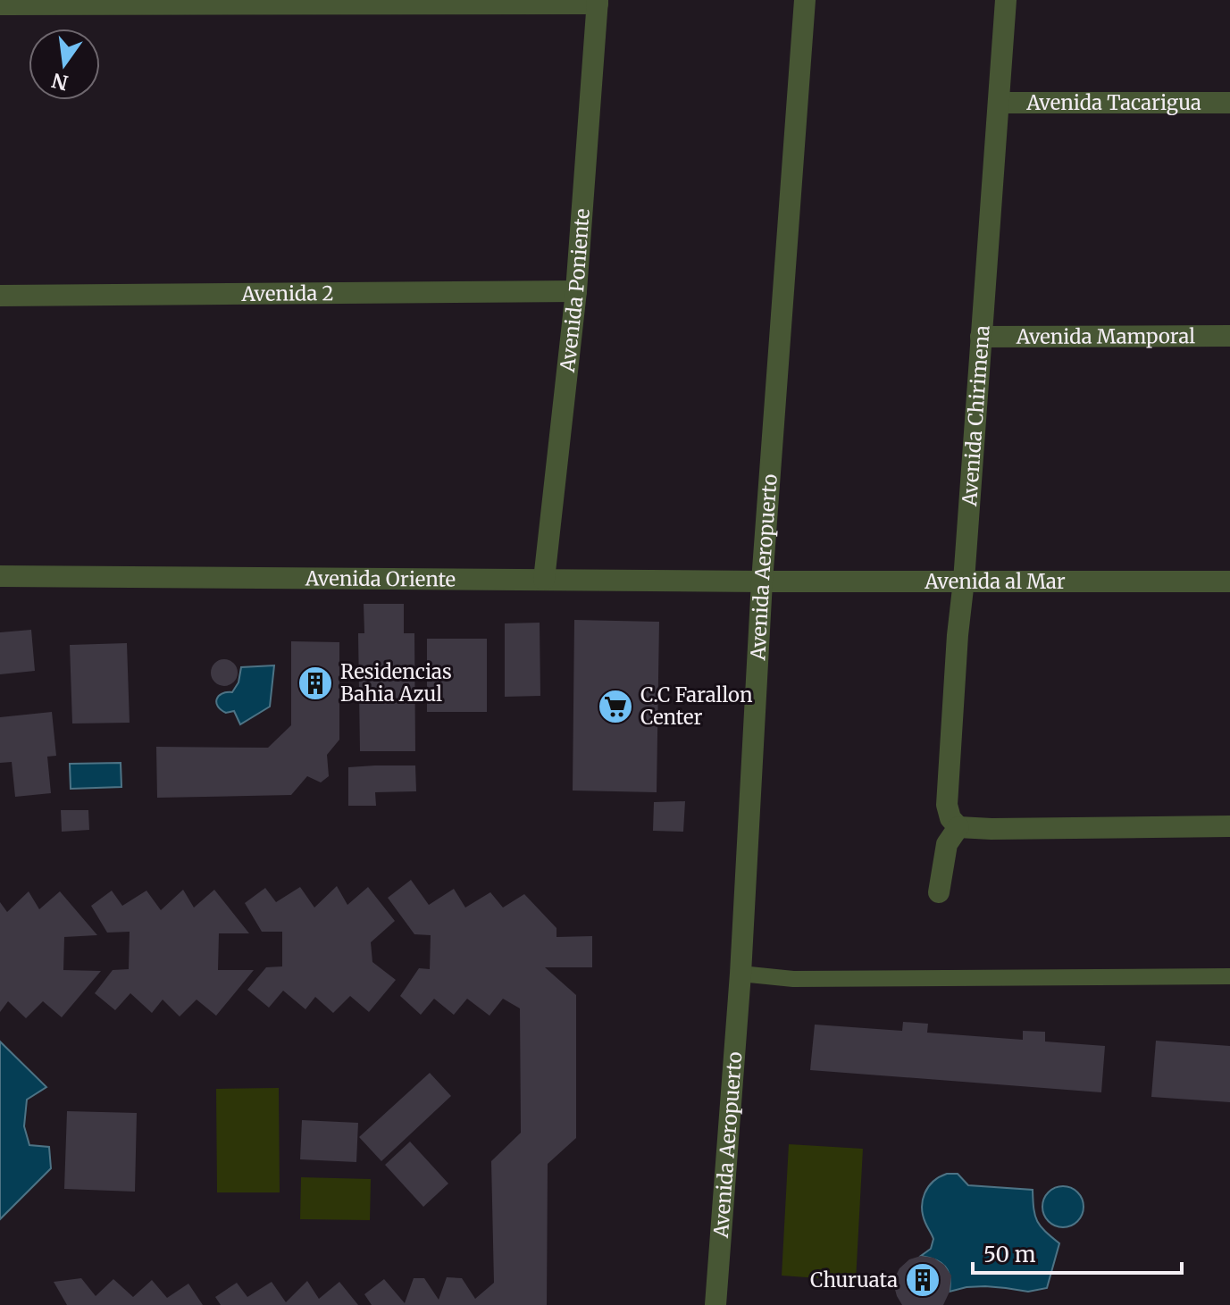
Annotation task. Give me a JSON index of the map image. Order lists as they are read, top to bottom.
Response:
{
  "streets": {
    "street": [
      "Avenida Tacarigua",
      "Avenida Poniente",
      "Avenida 2",
      "Avenida Mamporal",
      "Avenida Chirimena",
      "Avenida Aeropuerto",
      "Avenida Oriente",
      "Avenida al Mar"
    ]
  },
  "crossings": [
    ["Avenida Tacarigua", "Avenida Chirimena"],
    ["Avenida Poniente", "Avenida 2"],
    ["Avenida Poniente", "Avenida Oriente"],
    ["Avenida Mamporal", "Avenida Chirimena"],
    ["Avenida Chirimena", "Avenida al Mar"],
    ["Avenida Aeropuerto", "Avenida Oriente"],
    ["Avenida Aeropuerto", "Avenida al Mar"],
    ["Avenida Oriente", "Avenida al Mar"]
  ],
  "places": {
    "building": ["Residencias Bahia Azul", "Churuata"],
    "supermarket": ["C.C Farallon Center"]
  },
  "scale_bar": "50 m",
  "north": "bottom"
}
